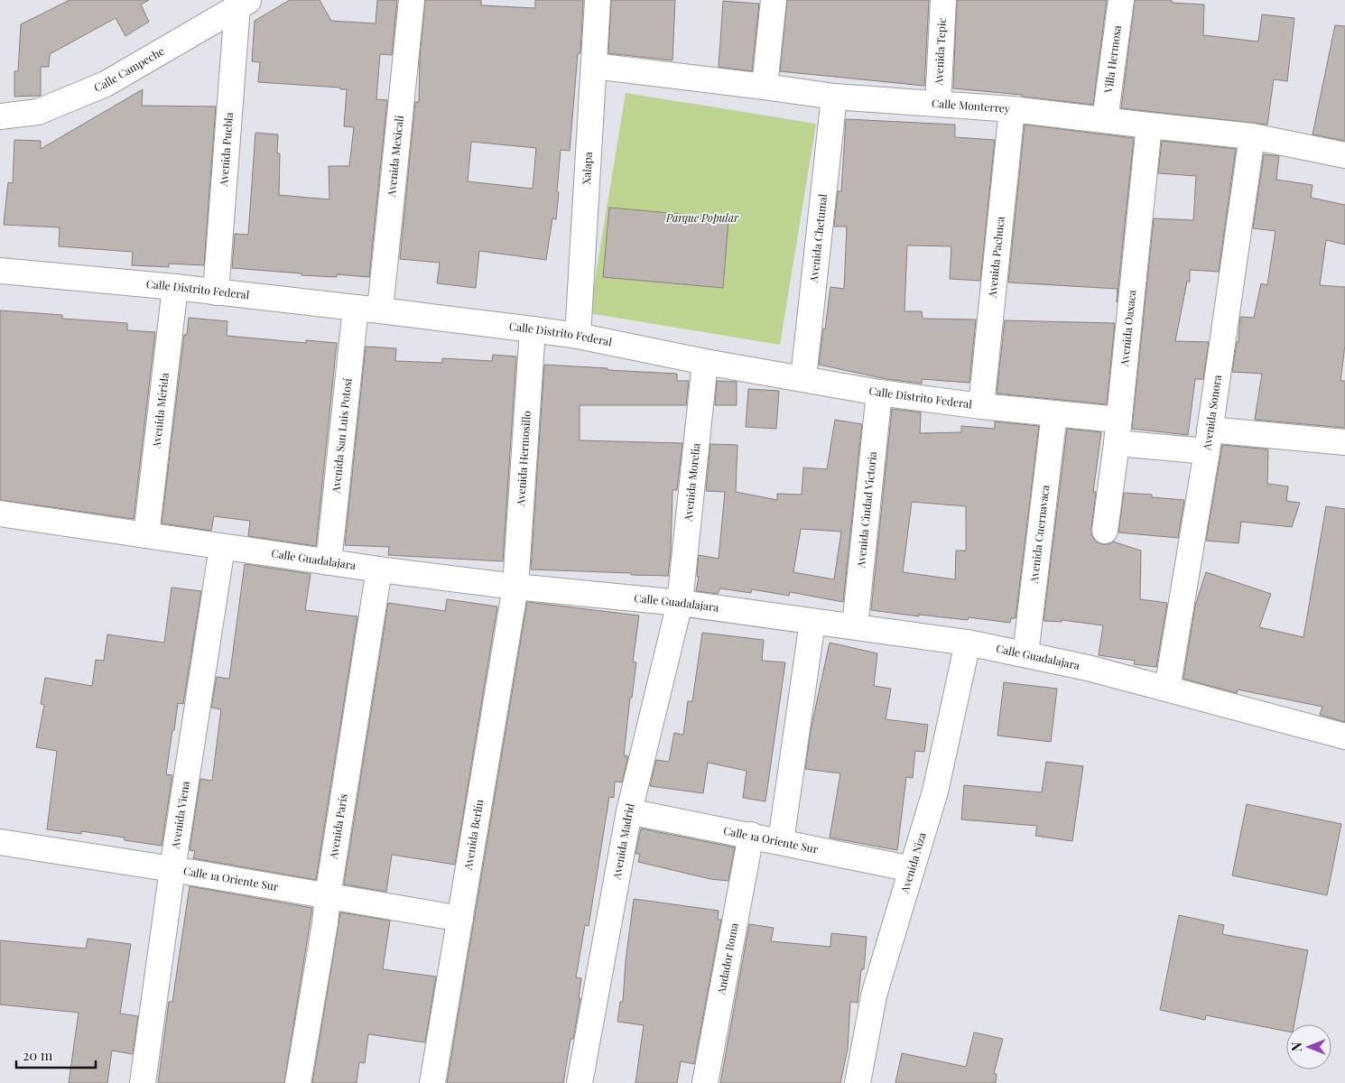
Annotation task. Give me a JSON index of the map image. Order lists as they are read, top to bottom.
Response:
{
  "streets": {
    "street": [
      "Avenida Tepic",
      "Villa Hermosa",
      "Calle Campeche",
      "Calle Monterrey",
      "Avenida Puebla",
      "Avenida Mexicali",
      "Xalapa",
      "Avenida Chetumal",
      "Avenida Pachuca",
      "Calle Distrito Federal",
      "Avenida Oaxaca",
      "Avenida Mérida",
      "Avenida Sonora",
      "Avenida San Luis Potosí",
      "Avenida Hermosillo",
      "Avenida Morelia",
      "Avenida Ciudad Victoria",
      "Avenida Cuernavaca",
      "Calle Guadalajara",
      "Avenida Viena",
      "Avenida París",
      "Avenida Berlín",
      "Calle 1a Oriente Sur",
      "Avenida Madrid",
      "Avenida Niza",
      "Andador Roma"
    ]
  },
  "crossings": [
    ["Avenida Tepic", "Calle Monterrey"],
    ["Villa Hermosa", "Calle Monterrey"],
    ["Calle Campeche", "Avenida Puebla"],
    ["Calle Monterrey", "Xalapa"],
    ["Calle Monterrey", "Avenida Chetumal"],
    ["Calle Monterrey", "Avenida Pachuca"],
    ["Calle Monterrey", "Avenida Oaxaca"],
    ["Calle Monterrey", "Avenida Sonora"],
    ["Avenida Puebla", "Calle Distrito Federal"],
    ["Avenida Mexicali", "Calle Distrito Federal"],
    ["Avenida Mexicali", "Avenida San Luis Potosí"],
    ["Xalapa", "Calle Distrito Federal"],
    ["Avenida Chetumal", "Calle Distrito Federal"],
    ["Avenida Pachuca", "Calle Distrito Federal"],
    ["Calle Distrito Federal", "Avenida Oaxaca"],
    ["Calle Distrito Federal", "Avenida Mérida"],
    ["Calle Distrito Federal", "Avenida Sonora"],
    ["Calle Distrito Federal", "Avenida San Luis Potosí"],
    ["Calle Distrito Federal", "Avenida Hermosillo"],
    ["Calle Distrito Federal", "Avenida Morelia"],
    ["Calle Distrito Federal", "Avenida Ciudad Victoria"],
    ["Calle Distrito Federal", "Avenida Cuernavaca"],
    ["Avenida Mérida", "Calle Guadalajara"],
    ["Avenida Sonora", "Calle Guadalajara"],
    ["Avenida San Luis Potosí", "Calle Guadalajara"],
    ["Avenida Hermosillo", "Calle Guadalajara"],
    ["Avenida Hermosillo", "Avenida Berlín"],
    ["Avenida Morelia", "Calle Guadalajara"],
    ["Avenida Morelia", "Avenida Madrid"],
    ["Avenida Ciudad Victoria", "Calle Guadalajara"],
    ["Avenida Cuernavaca", "Calle Guadalajara"],
    ["Calle Guadalajara", "Avenida Viena"],
    ["Calle Guadalajara", "Avenida París"],
    ["Calle Guadalajara", "Avenida Berlín"],
    ["Calle Guadalajara", "Avenida Madrid"],
    ["Calle Guadalajara", "Avenida Niza"],
    ["Avenida Viena", "Calle 1a Oriente Sur"],
    ["Avenida París", "Calle 1a Oriente Sur"],
    ["Avenida Berlín", "Calle 1a Oriente Sur"],
    ["Calle 1a Oriente Sur", "Avenida Madrid"],
    ["Calle 1a Oriente Sur", "Avenida Niza"],
    ["Calle 1a Oriente Sur", "Andador Roma"]
  ],
  "parks": ["Parque Popular"],
  "scale_bar": "20 m",
  "north": "left"
}
